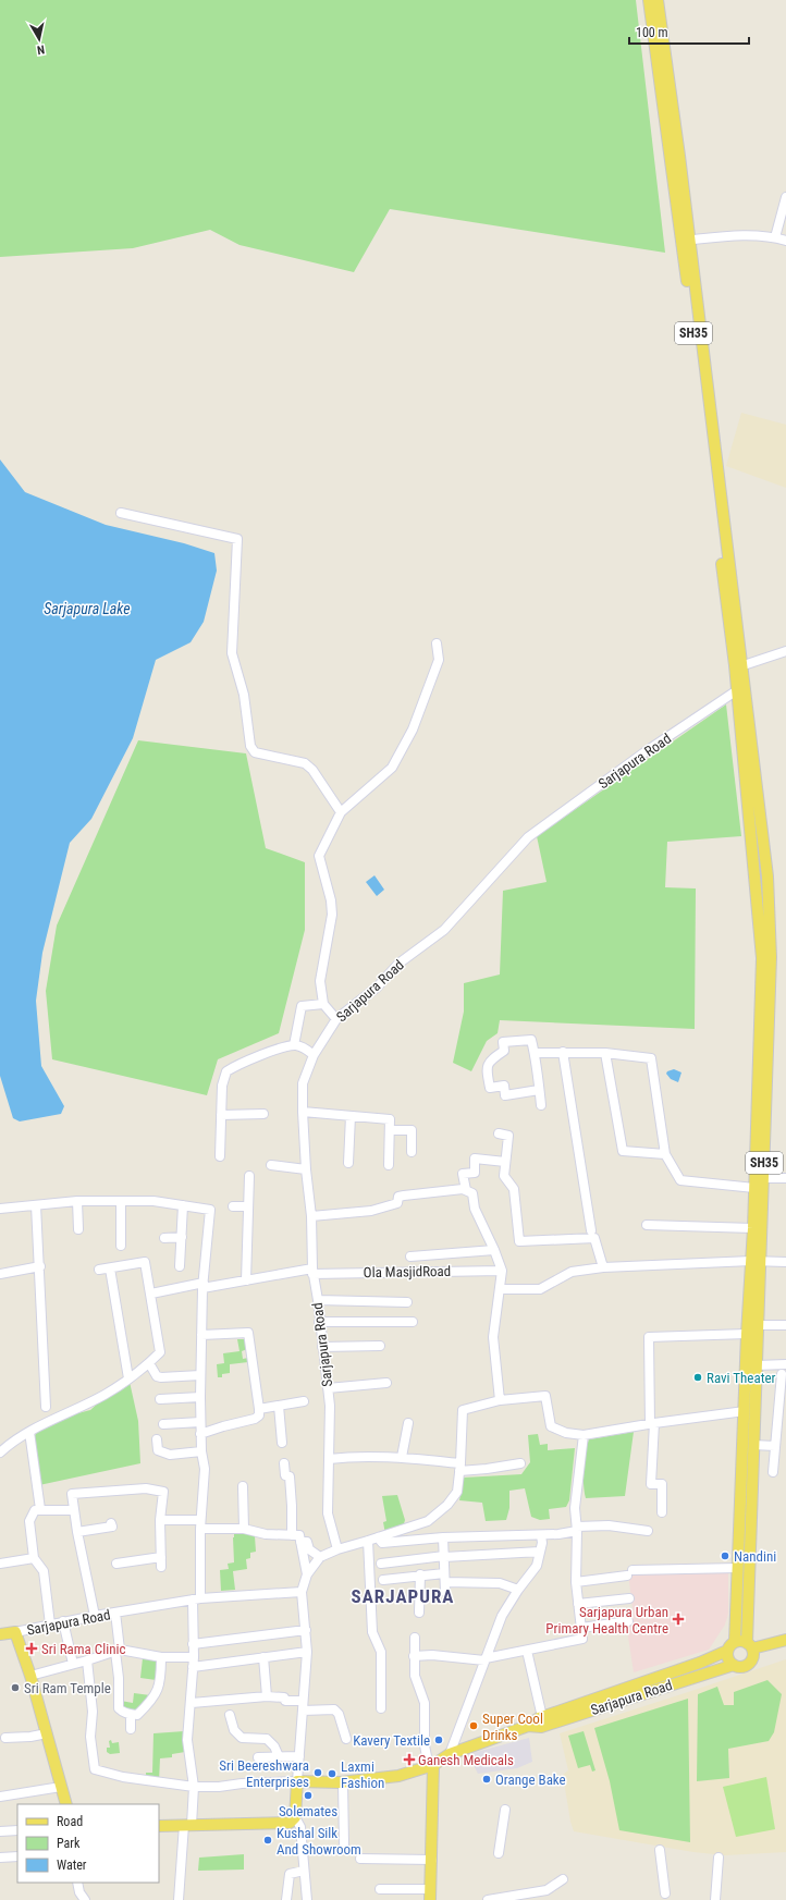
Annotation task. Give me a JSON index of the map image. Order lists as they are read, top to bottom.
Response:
{
  "streets": {
    "main road": ["SH35", "Sarjapura Road"],
    "street": ["Ola MasjidRoad"]
  },
  "crossings": [
    ["SH35", "Sarjapura Road"],
    ["Sarjapura Road", "Ola MasjidRoad"]
  ],
  "districts": ["SARJAPURA"],
  "water": ["Sarjapura Lake"],
  "places": {
    "other": [
      "Ravi Theater",
      "Nandini",
      "Sri Ram Temple",
      "Super Cool Drinks",
      "Kavery Textile",
      "Sri Beereshwara Enterprises",
      "Laxmi Fashion",
      "Orange Bake",
      "Solemates",
      "Kushal Silk And Showroom"
    ],
    "health": ["Sarjapura Urban Primary Health Centre", "Sri Rama Clinic", "Ganesh Medicals"]
  },
  "legend": ["Road", "Park", "Water"],
  "scale_bar": "100 m",
  "north": "bottom"
}
